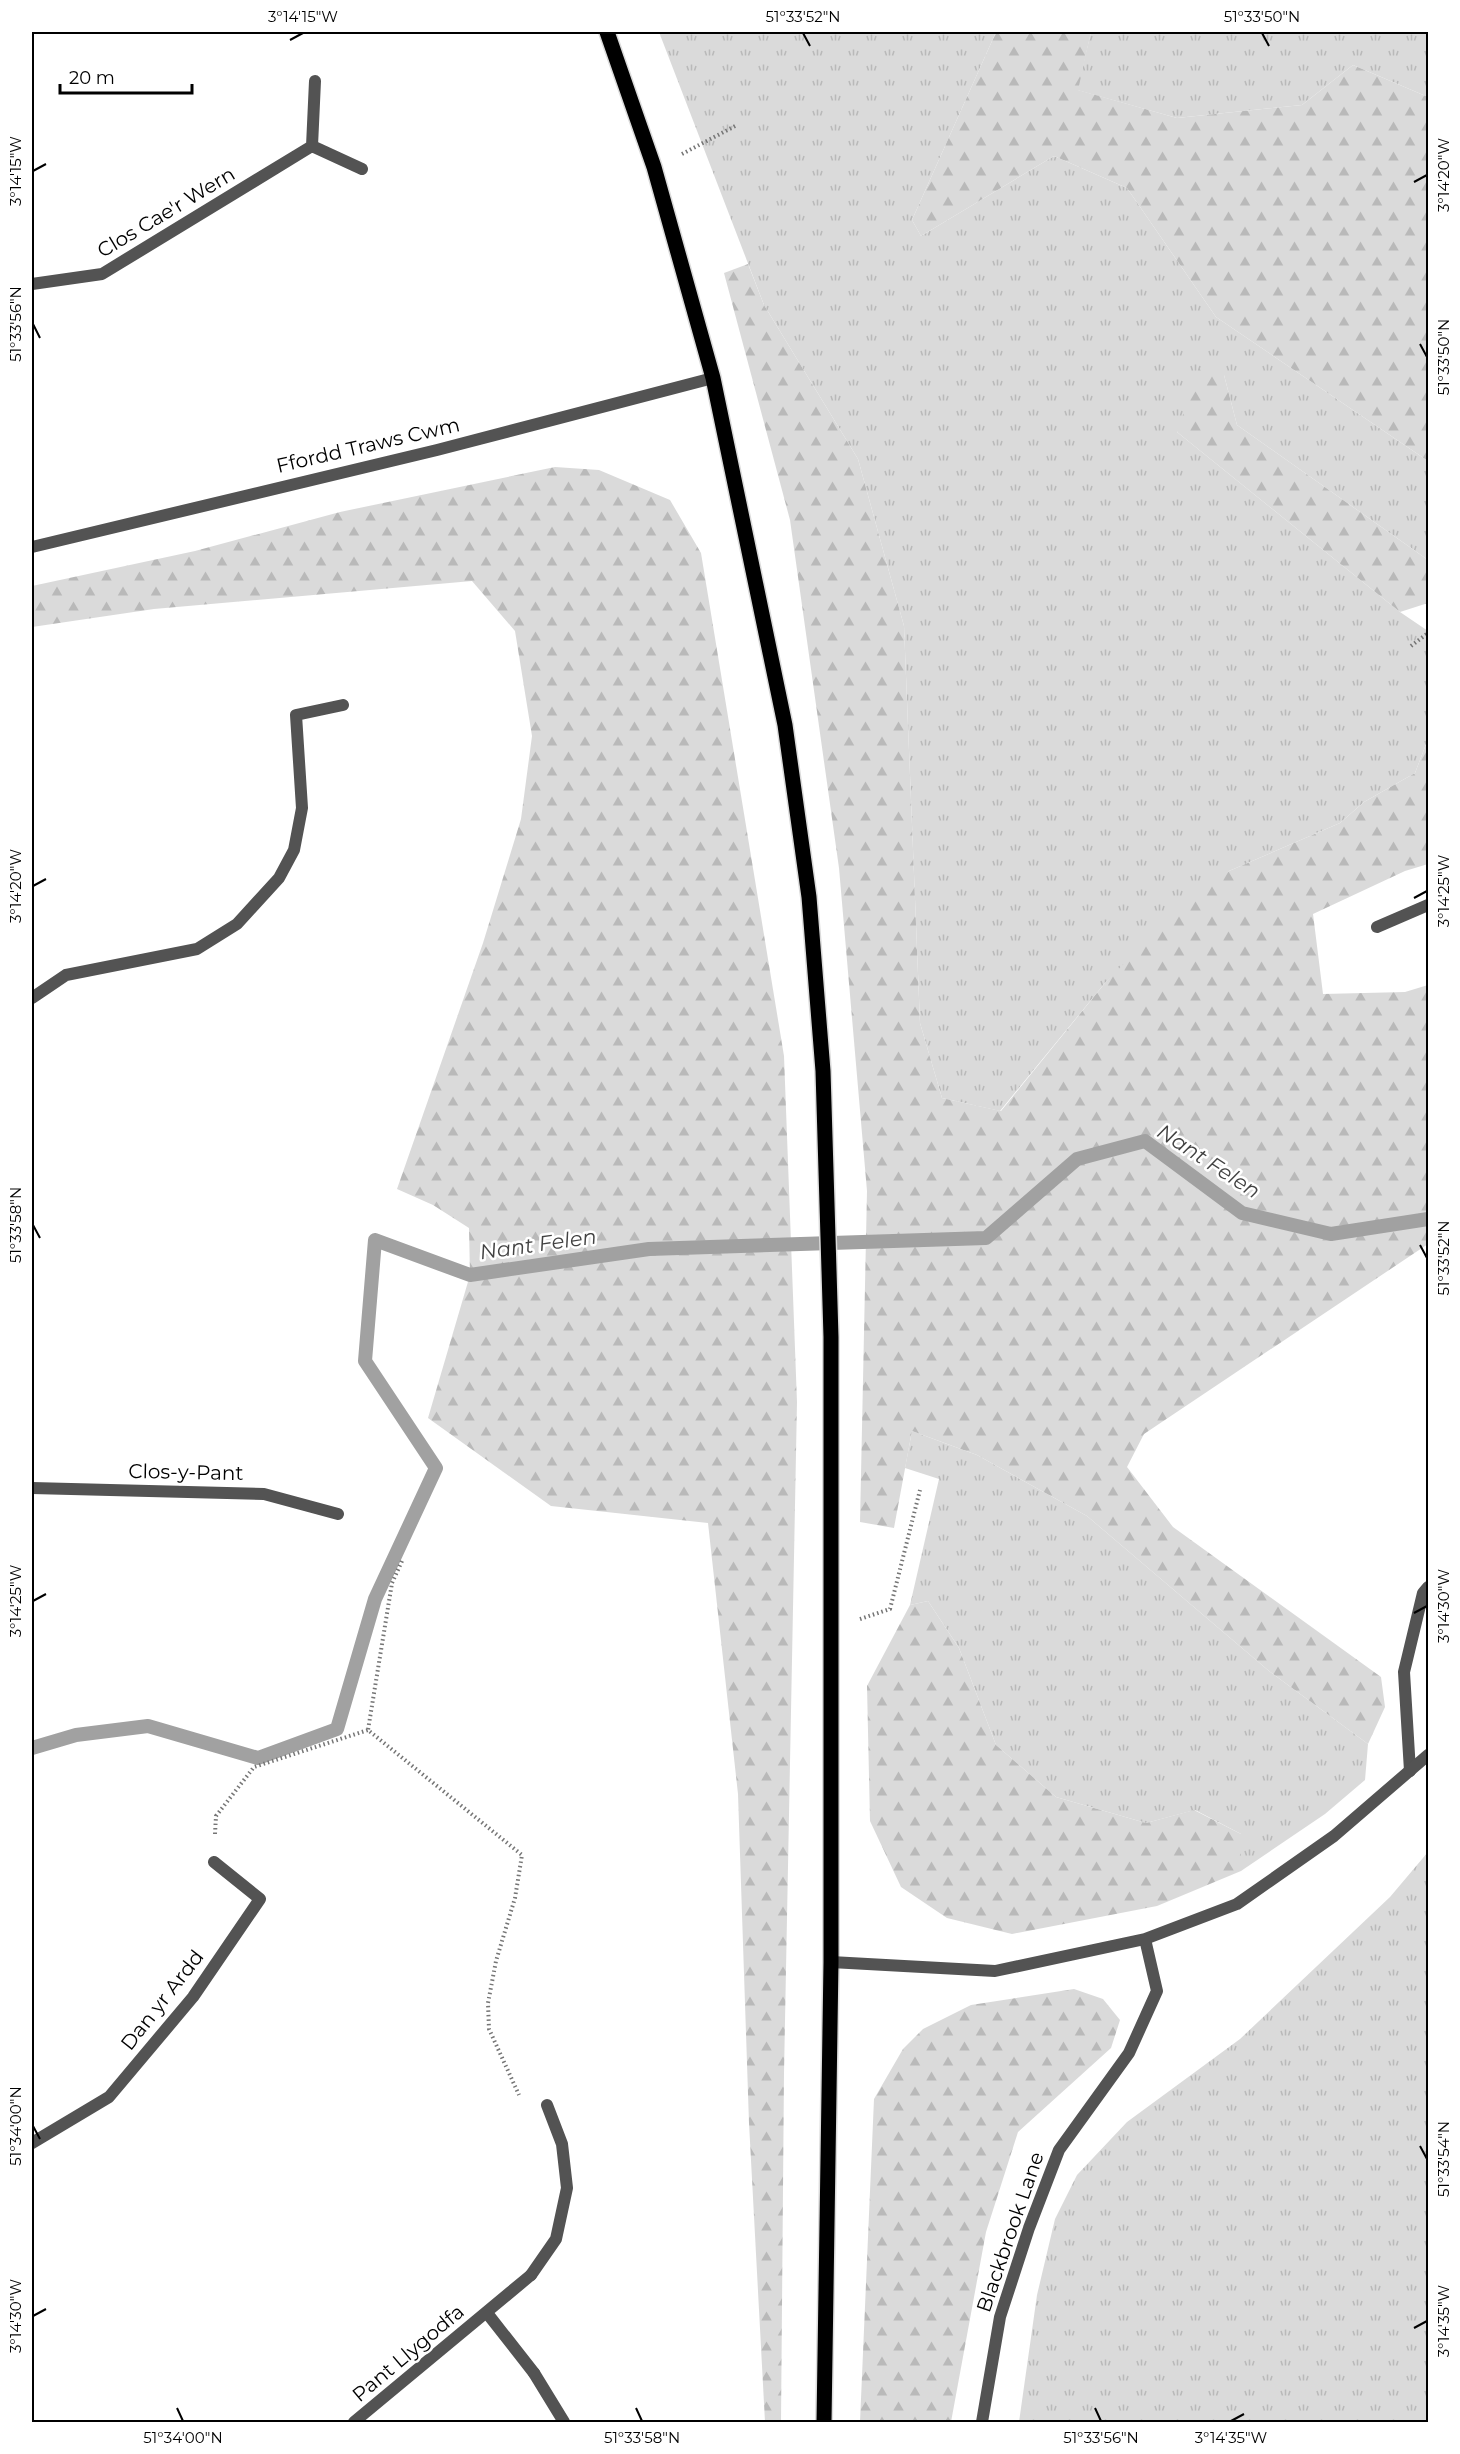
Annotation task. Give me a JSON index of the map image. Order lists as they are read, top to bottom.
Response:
{
  "streets": {
    "street": [
      "Clos Cae'r Wern",
      "Ffordd Traws Cwm",
      "Clos-y-Pant",
      "Dan yr Ardd",
      "Blackbrook Lane",
      "Pant Llygodfa"
    ]
  },
  "water": ["Nant Felen"],
  "scale_bar": "20 m",
  "coordinates": [
    "3°14'15\"W",
    "51°33'52\"N",
    "51°33'50\"N",
    "3°14'20\"W",
    "51°33'56\"N",
    "3°14'25\"W",
    "51°33'58\"N",
    "3°14'30\"W",
    "51°34'00\"N",
    "51°33'54\"N",
    "3°14'35\"W"
  ]
}
